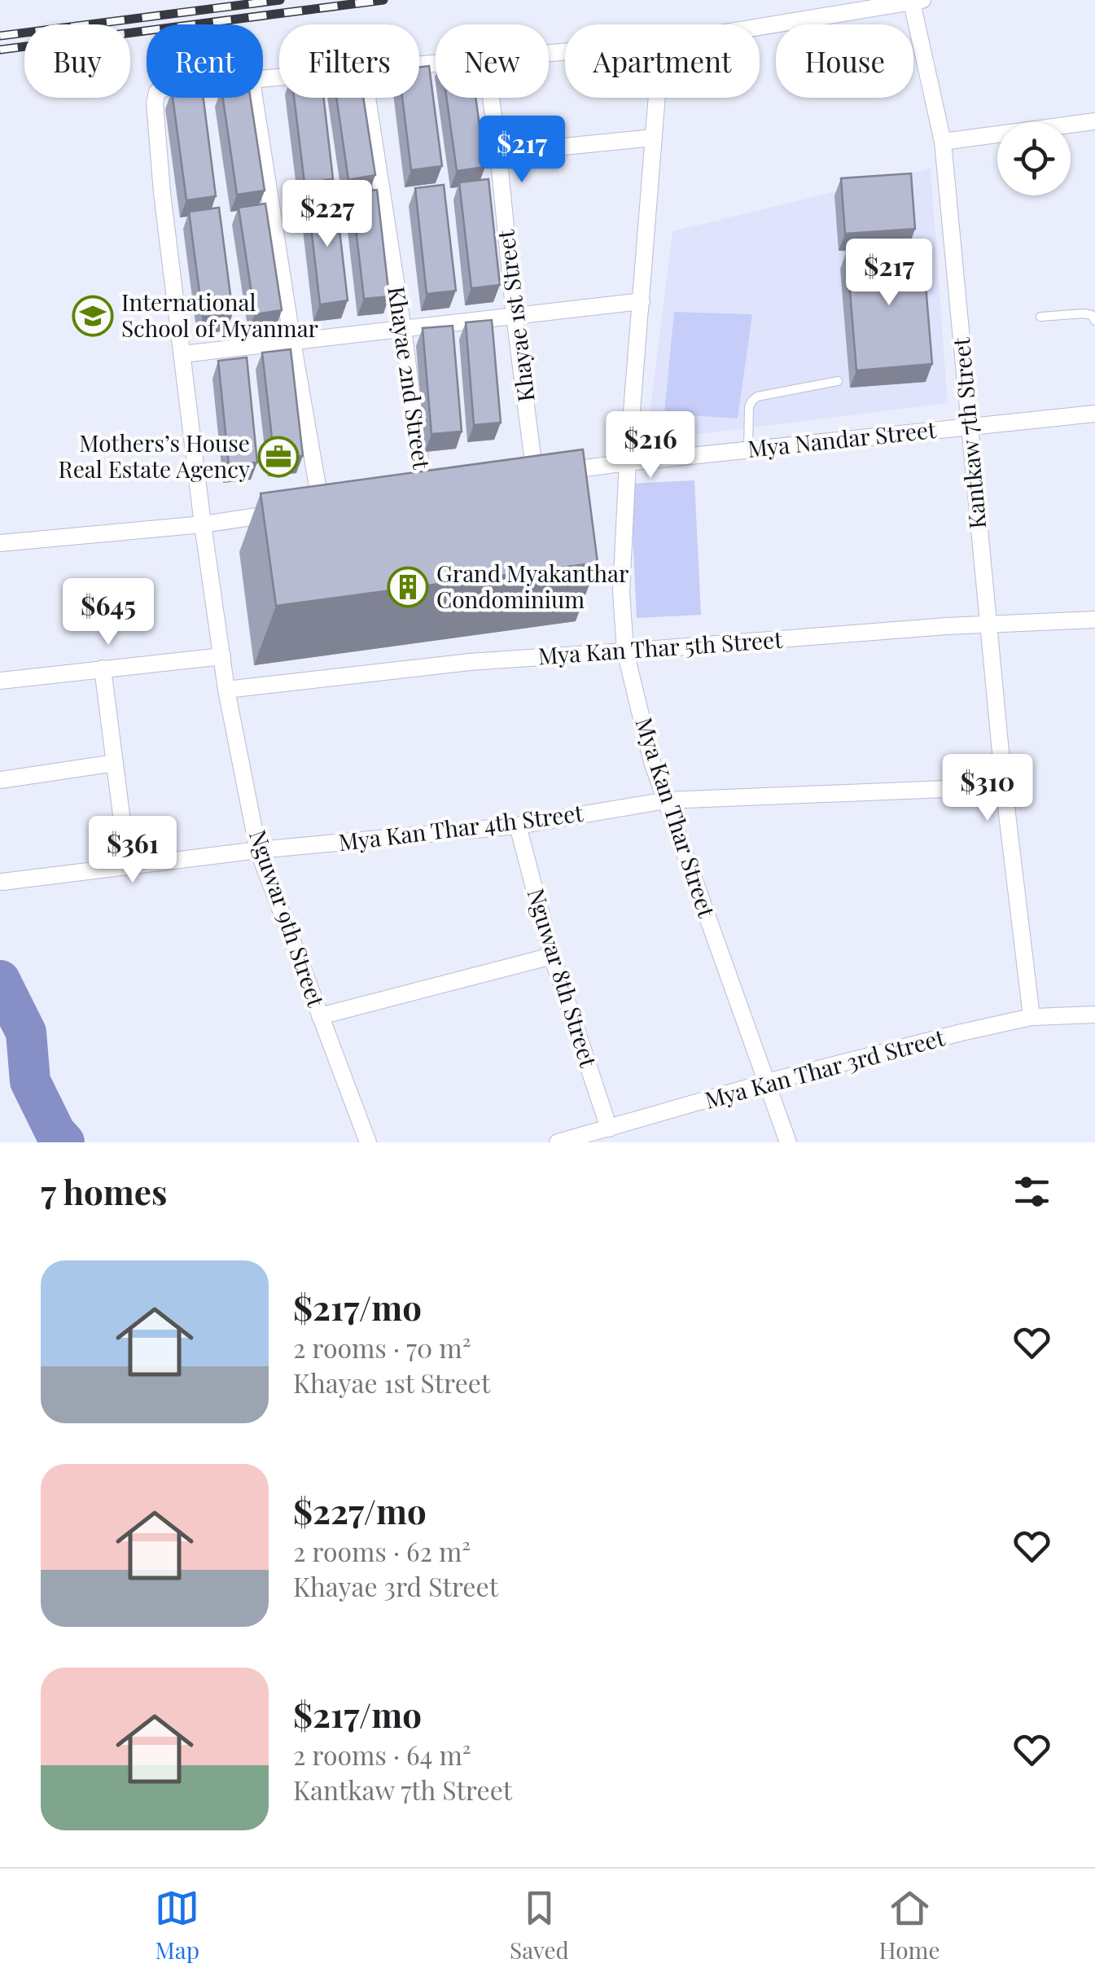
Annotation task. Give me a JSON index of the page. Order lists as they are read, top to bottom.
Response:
{
  "streets": {
    "street": [
      "Khayae 1st Street",
      "Khayae 2nd Street",
      "Kantkaw 7th Street",
      "Mya Nandar Street",
      "Mya Kan Thar 5th Street",
      "Mya Kan Thar Street",
      "Mya Kan Thar 4th Street",
      "Nguwar 9th Street",
      "Nguwar 8th Street",
      "Mya Kan Thar 3rd Street"
    ]
  },
  "crossings": [
    ["Khayae 1st Street", "Mya Nandar Street"],
    ["Kantkaw 7th Street", "Mya Nandar Street"],
    ["Kantkaw 7th Street", "Mya Kan Thar 5th Street"],
    ["Kantkaw 7th Street", "Mya Kan Thar 4th Street"],
    ["Kantkaw 7th Street", "Mya Kan Thar 3rd Street"],
    ["Mya Nandar Street", "Mya Kan Thar Street"],
    ["Mya Kan Thar 5th Street", "Mya Kan Thar Street"],
    ["Mya Kan Thar 5th Street", "Nguwar 9th Street"],
    ["Mya Kan Thar Street", "Mya Kan Thar 4th Street"],
    ["Mya Kan Thar Street", "Mya Kan Thar 3rd Street"],
    ["Mya Kan Thar 4th Street", "Nguwar 9th Street"],
    ["Mya Kan Thar 4th Street", "Nguwar 8th Street"],
    ["Nguwar 8th Street", "Mya Kan Thar 3rd Street"]
  ],
  "places": {
    "school or university": ["International School of Myanmar"],
    "office": ["Mothers’s House Real Estate Agency"],
    "building": ["Grand Myakanthar Condominium"]
  },
  "page": {
    "chip": [
      "Buy",
      "Rent",
      "Filters",
      "New",
      "Apartment",
      "House"
    ],
    "price": [
      "$217",
      "$227",
      "$217",
      "$216",
      "$645",
      "$310",
      "$361"
    ],
    "heading": "7 homes",
    "list": [
      {
        "name": "$217/mo",
        "note": "2 rooms · 70 m² · Khayae 1st Street"
      },
      {
        "name": "$227/mo",
        "note": "2 rooms · 62 m² · Khayae 3rd Street"
      },
      {
        "name": "$217/mo",
        "note": "2 rooms · 64 m² · Kantkaw 7th Street"
      }
    ],
    "tabs": ["Map", "Saved", "Home"]
  }
}
